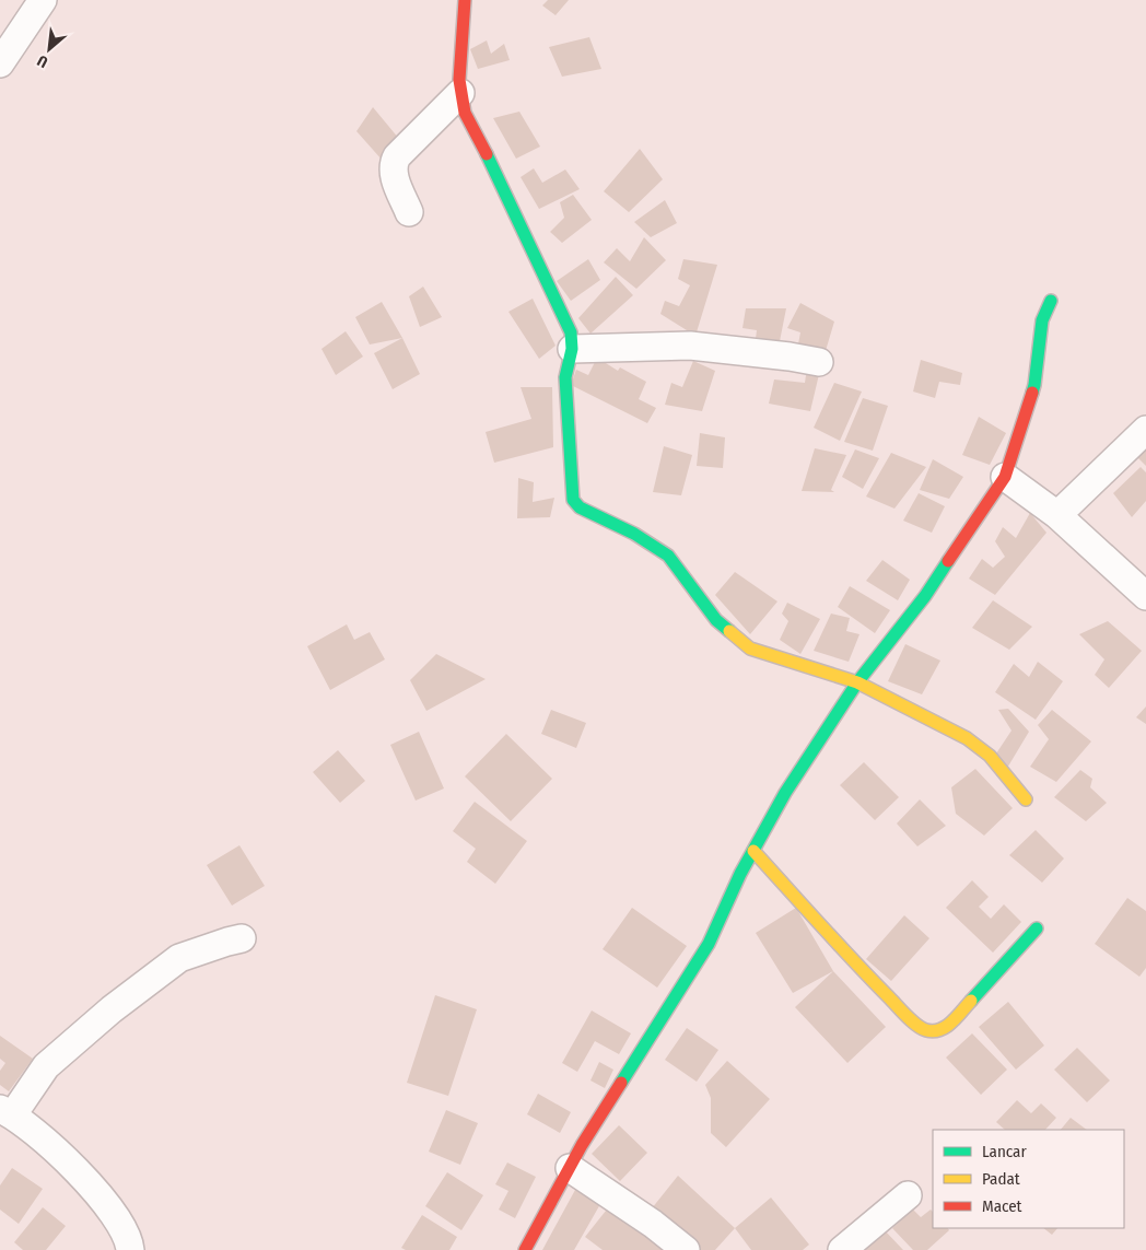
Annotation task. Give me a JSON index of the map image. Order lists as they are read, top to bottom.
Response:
{
  "legend": ["Lancar", "Padat", "Macet"],
  "north": "bottom left"
}
